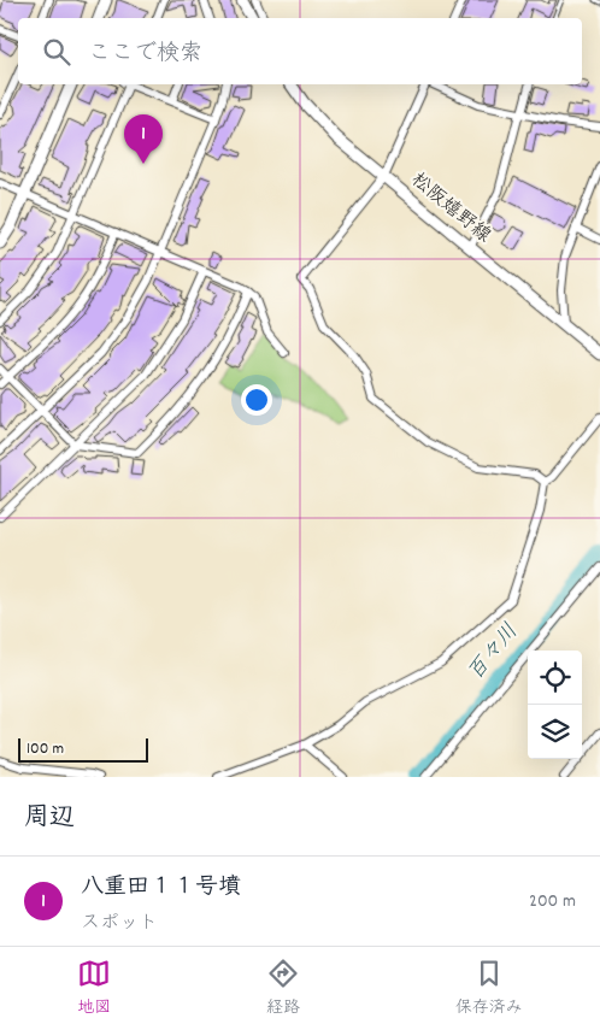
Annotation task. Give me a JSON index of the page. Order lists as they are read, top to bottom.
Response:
{
  "streets": {
    "main road": ["松阪嬉野線"]
  },
  "water": ["百々川"],
  "scale_bar": "100 m",
  "page": {
    "search": "ここで検索",
    "pins": "1",
    "scale": "100 m",
    "heading": "周辺",
    "list": [
      {
        "mark": "1",
        "name": "八重田１１号墳",
        "note": "スポット",
        "value": "200 m"
      }
    ],
    "nav": ["地図", "経路", "保存済み"]
  }
}
